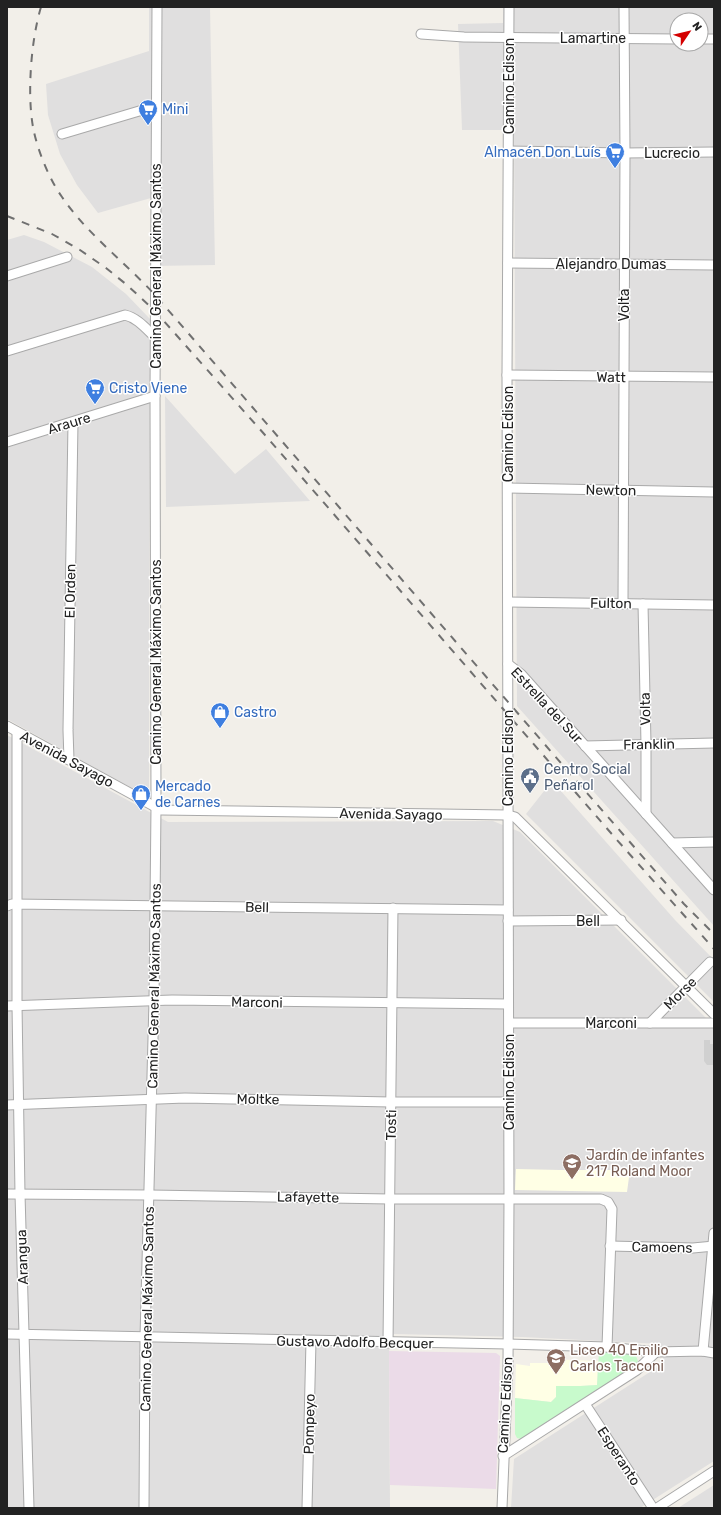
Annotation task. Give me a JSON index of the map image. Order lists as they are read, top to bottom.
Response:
{
  "streets": {
    "street": [
      "Lamartine",
      "Camino Edison",
      "Lucrecio",
      "Alejandro Dumas",
      "Camino General Máximo Santos",
      "Volta",
      "Watt",
      "Araure",
      "Newton",
      "El Orden",
      "Fulton",
      "Estrella del Sur",
      "Franklin",
      "Avenida Sayago",
      "Bell",
      "Morse",
      "Marconi",
      "Moltke",
      "Tosti",
      "Lafayette",
      "Camoens",
      "Arangua",
      "Gustavo Adolfo Becquer",
      "Pompeyo",
      "Esperanto"
    ]
  },
  "crossings": [
    ["Lamartine", "Camino Edison"],
    ["Lamartine", "Volta"],
    ["Camino Edison", "Lucrecio"],
    ["Camino Edison", "Alejandro Dumas"],
    ["Camino Edison", "Watt"],
    ["Camino Edison", "Newton"],
    ["Camino Edison", "Fulton"],
    ["Camino Edison", "Estrella del Sur"],
    ["Camino Edison", "Avenida Sayago"],
    ["Camino Edison", "Bell"],
    ["Camino Edison", "Marconi"],
    ["Camino Edison", "Moltke"],
    ["Camino Edison", "Lafayette"],
    ["Camino Edison", "Gustavo Adolfo Becquer"],
    ["Lucrecio", "Volta"],
    ["Alejandro Dumas", "Volta"],
    ["Camino General Máximo Santos", "Araure"],
    ["Camino General Máximo Santos", "Avenida Sayago"],
    ["Camino General Máximo Santos", "Bell"],
    ["Camino General Máximo Santos", "Marconi"],
    ["Camino General Máximo Santos", "Moltke"],
    ["Camino General Máximo Santos", "Lafayette"],
    ["Camino General Máximo Santos", "Gustavo Adolfo Becquer"],
    ["Volta", "Watt"],
    ["Volta", "Newton"],
    ["Volta", "Fulton"],
    ["Volta", "Estrella del Sur"],
    ["Volta", "Franklin"],
    ["Araure", "El Orden"],
    ["El Orden", "Avenida Sayago"],
    ["Estrella del Sur", "Franklin"],
    ["Avenida Sayago", "Arangua"],
    ["Bell", "Tosti"],
    ["Bell", "Arangua"],
    ["Morse", "Marconi"],
    ["Marconi", "Tosti"],
    ["Marconi", "Arangua"],
    ["Moltke", "Tosti"],
    ["Moltke", "Arangua"],
    ["Tosti", "Lafayette"],
    ["Tosti", "Gustavo Adolfo Becquer"],
    ["Lafayette", "Camoens"],
    ["Lafayette", "Arangua"],
    ["Arangua", "Gustavo Adolfo Becquer"],
    ["Gustavo Adolfo Becquer", "Pompeyo"]
  ],
  "places": {
    "supermarket": ["Mini", "Almacén Don Luís", "Cristo Viene"],
    "shop": ["Castro", "Mercado de Carnes"],
    "public building": ["Centro Social Peñarol"],
    "school or university": ["Jardín de infantes 217 Roland Moor", "Liceo 40 Emilio Carlos Tacconi"]
  },
  "north": "top right"
}
